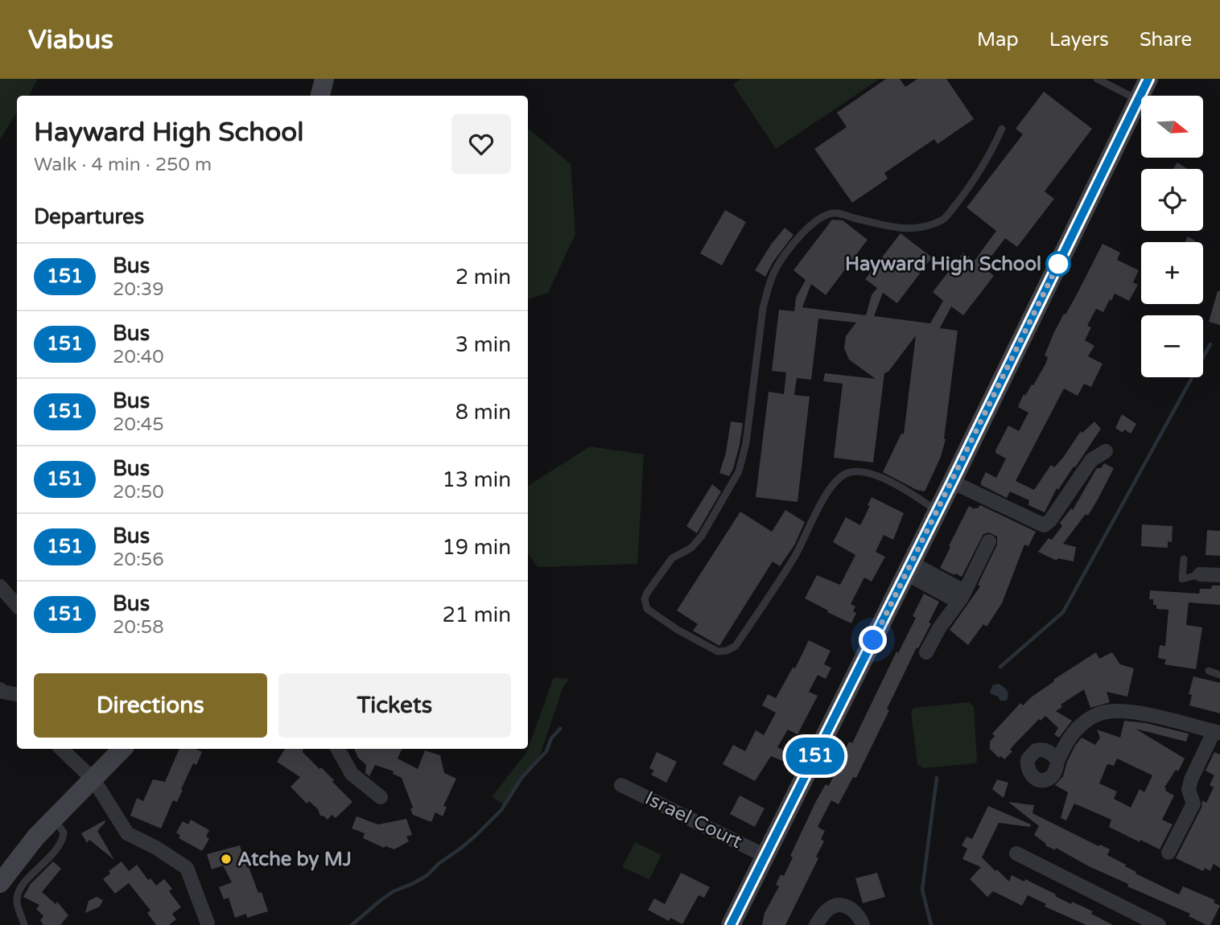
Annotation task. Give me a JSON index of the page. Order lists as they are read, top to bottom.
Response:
{
  "streets": {
    "street": ["Israel Court"]
  },
  "places": ["Hayward High School", "Atche by MJ"],
  "lines": ["bus line 151"],
  "north": "right",
  "page": {
    "header": "Viabus",
    "nav": ["Map", "Layers", "Share"],
    "on_map": "151",
    "map_buttons": ["+", "−"],
    "heading": [
      ["Hayward High School", "Walk · 4 min · 250 m"],
      "Departures"
    ],
    "list": [
      {
        "mark": "151",
        "name": "Bus",
        "note": "20:39",
        "value": "2 min"
      },
      {
        "mark": "151",
        "name": "Bus",
        "note": "20:40",
        "value": "3 min"
      },
      {
        "mark": "151",
        "name": "Bus",
        "note": "20:45",
        "value": "8 min"
      },
      {
        "mark": "151",
        "name": "Bus",
        "note": "20:50",
        "value": "13 min"
      },
      {
        "mark": "151",
        "name": "Bus",
        "note": "20:56",
        "value": "19 min"
      },
      {
        "mark": "151",
        "name": "Bus",
        "note": "20:58",
        "value": "21 min"
      }
    ],
    "buttons": ["Directions", "Tickets"]
  }
}
